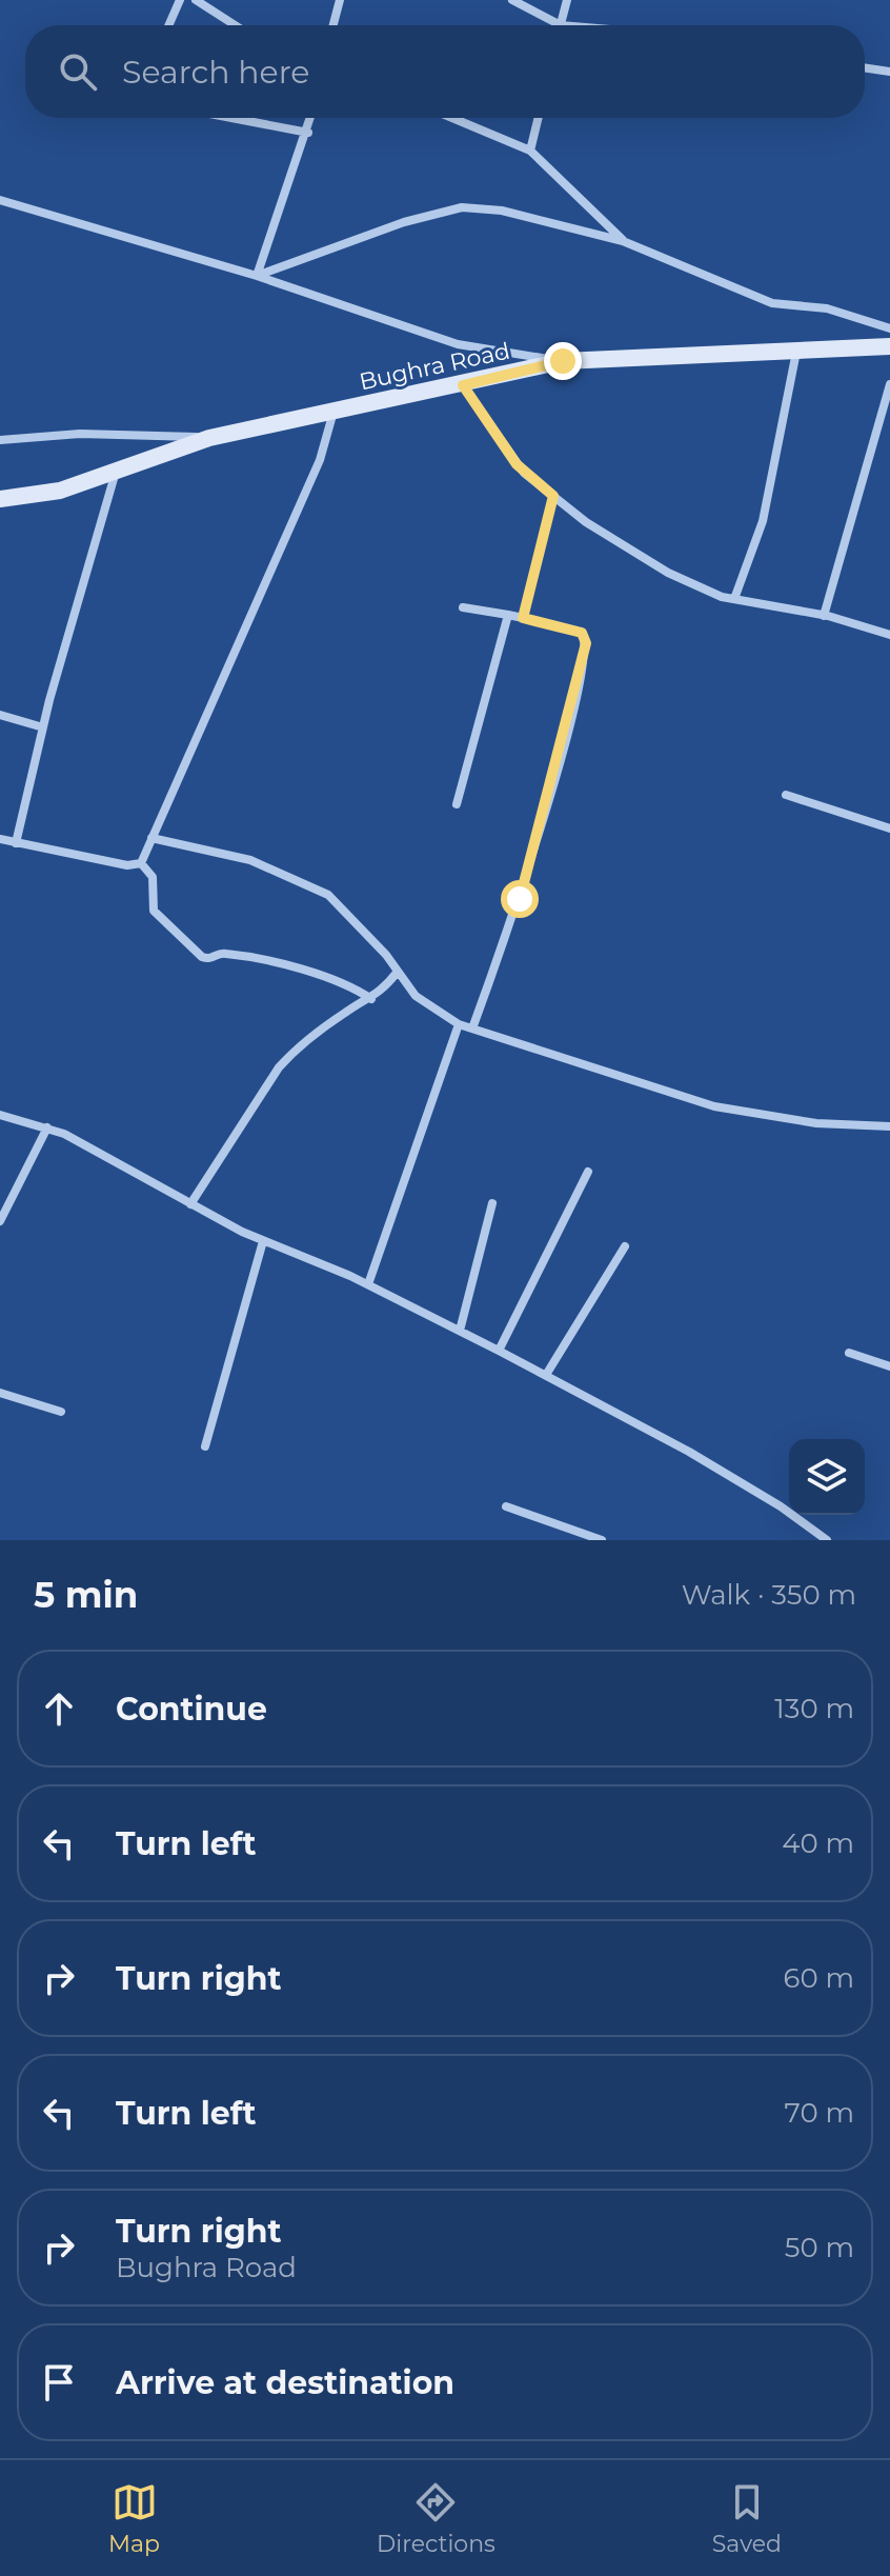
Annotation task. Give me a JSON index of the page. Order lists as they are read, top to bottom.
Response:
{
  "streets": {
    "street": ["Bughra Road"]
  },
  "page": {
    "search": "Search here",
    "heading": ["5 min", "Walk · 350 m"],
    "list": [
      ["Continue", "130 m"],
      ["Turn left", "40 m"],
      ["Turn right", "60 m"],
      ["Turn left", "70 m"],
      ["Turn right", "Bughra Road", "50 m"],
      "Arrive at destination"
    ],
    "nav": ["Map", "Directions", "Saved"]
  }
}
